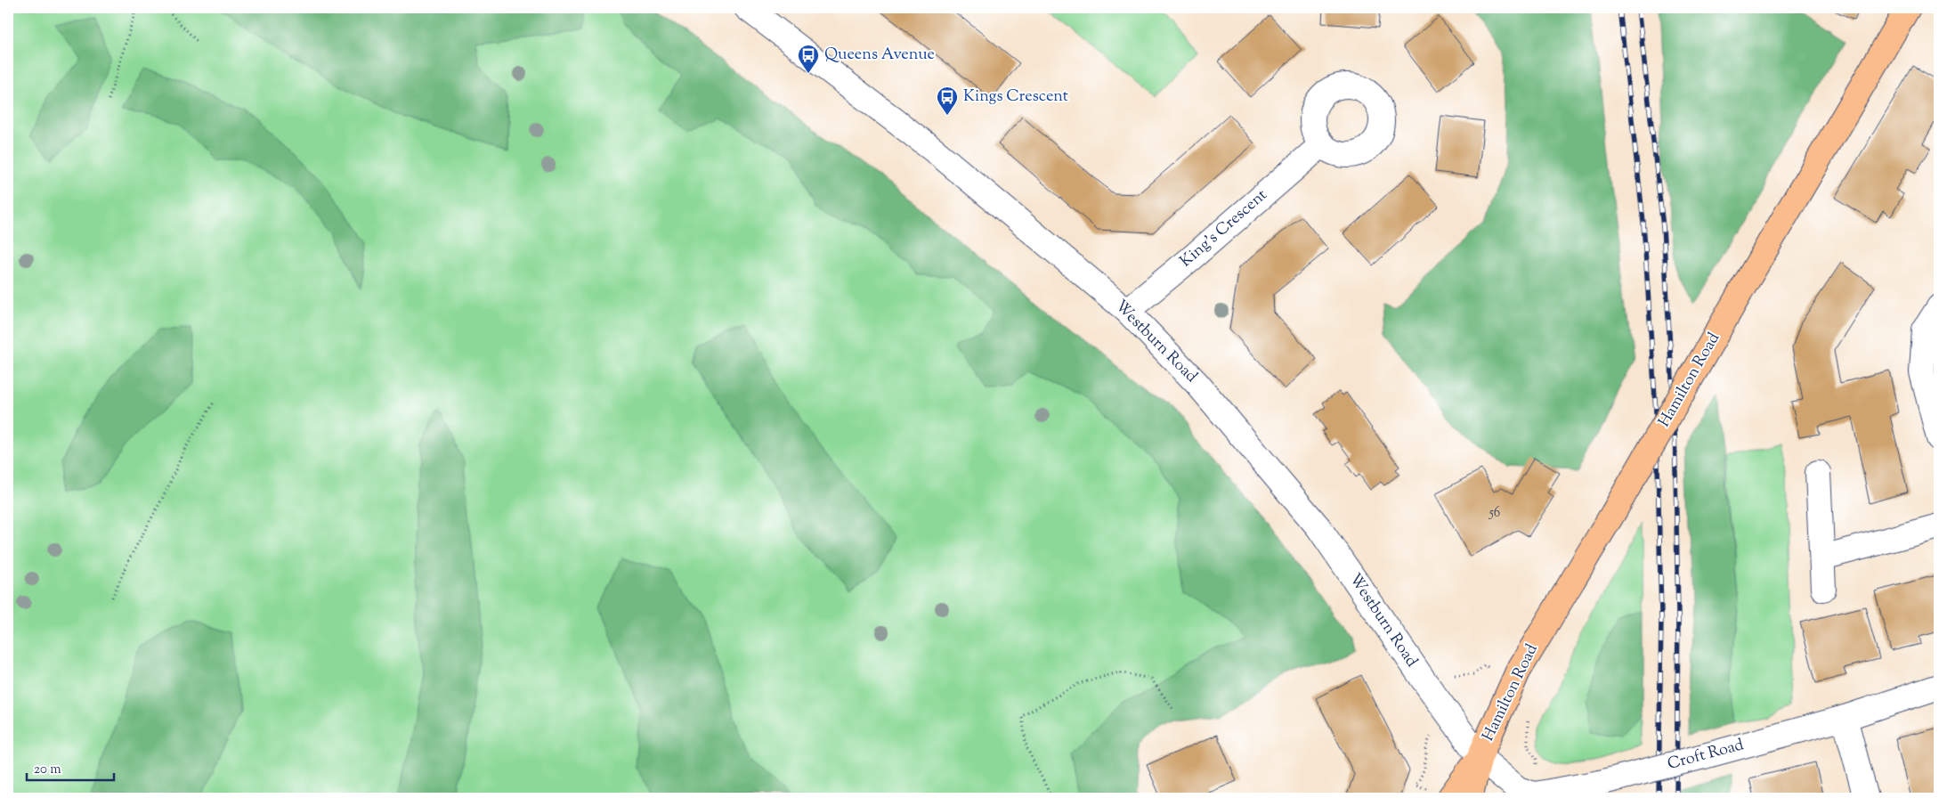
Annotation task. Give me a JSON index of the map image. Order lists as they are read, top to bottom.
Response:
{
  "streets": {
    "main road": ["Hamilton Road"],
    "street": ["King's Crescent", "Westburn Road", "Croft Road"]
  },
  "crossings": [
    ["King's Crescent", "Westburn Road"],
    ["Westburn Road", "Hamilton Road"],
    ["Westburn Road", "Croft Road"],
    ["Hamilton Road", "Croft Road"]
  ],
  "places": {
    "bus stop": ["Queens Avenue", "Kings Crescent"]
  },
  "house_numbers": ["56"],
  "scale_bar": "20 m"
}
